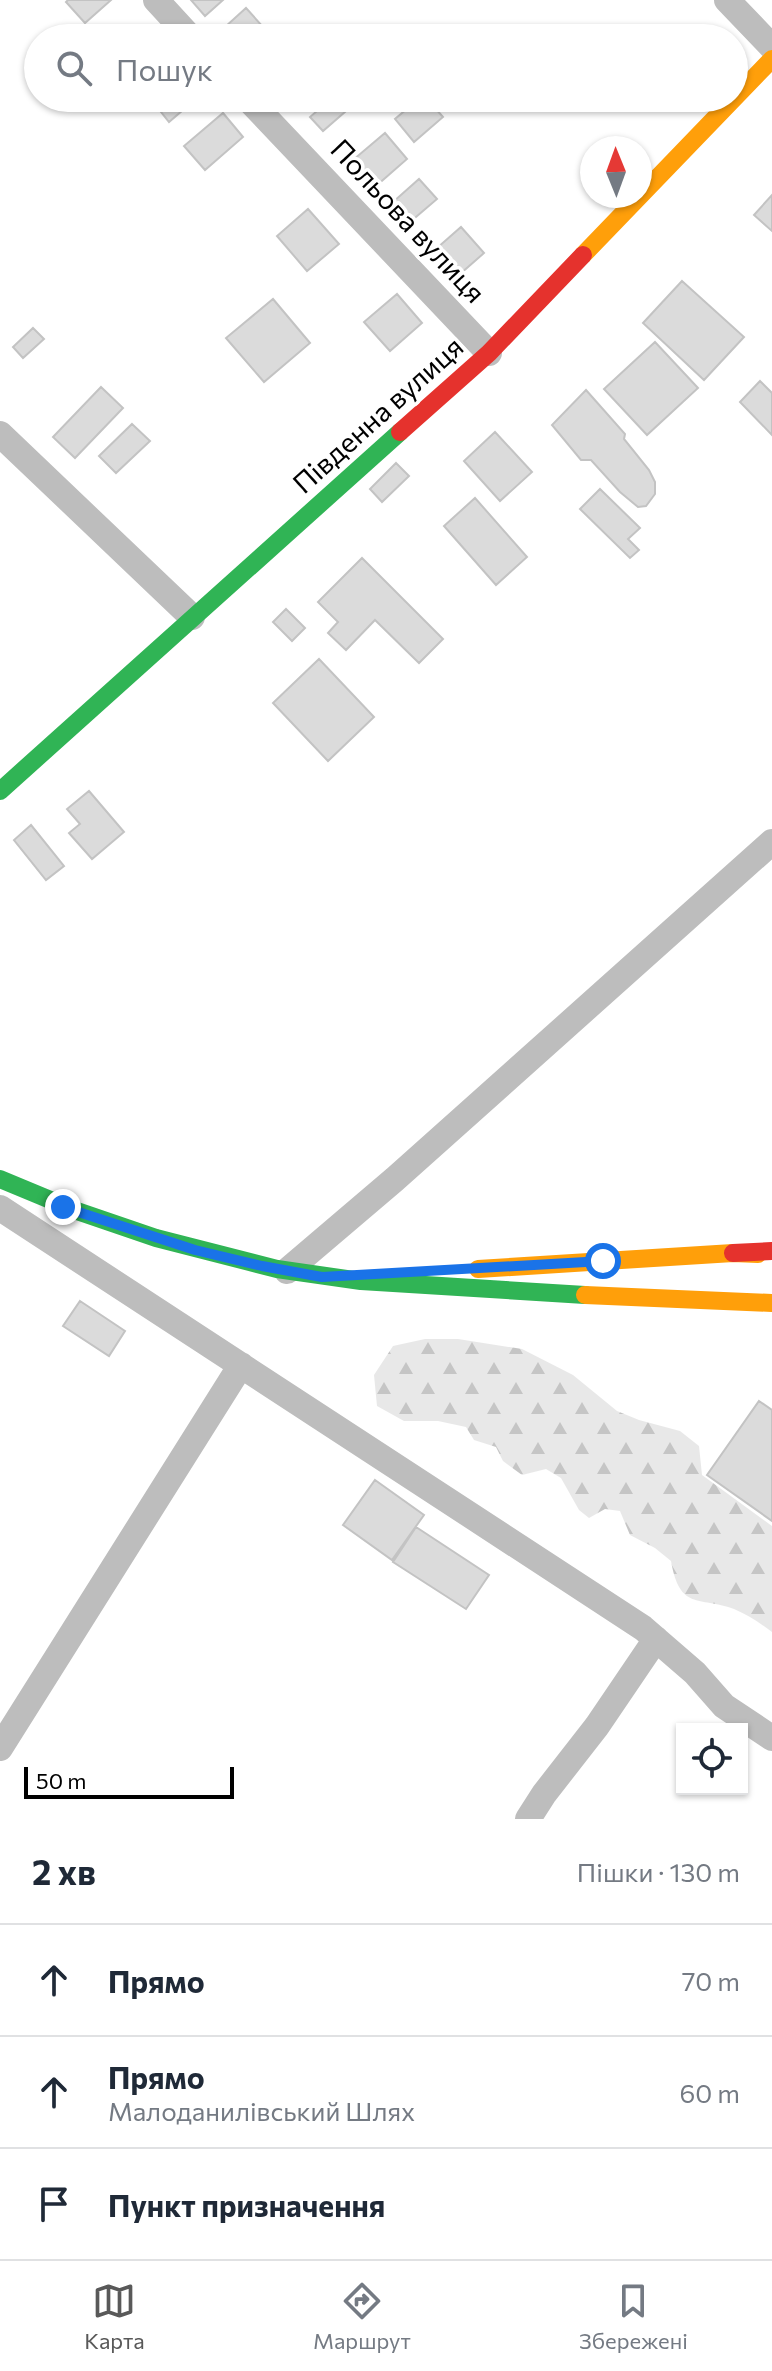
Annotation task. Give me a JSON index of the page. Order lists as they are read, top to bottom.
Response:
{
  "streets": {
    "main road": ["Південна вулиця"],
    "street": ["Польова вулиця"]
  },
  "crossings": [
    ["Польова вулиця", "Південна вулиця"]
  ],
  "scale_bar": "50 m",
  "north": "top",
  "page": {
    "search": "Пошук",
    "scale": "50 m",
    "heading": ["2 хв", "Пішки · 130 m"],
    "list": [
      ["Прямо", "70 m"],
      ["Прямо", "Малоданилівський Шлях", "60 m"],
      "Пункт призначення"
    ],
    "nav": ["Карта", "Маршрут", "Збережені"]
  }
}
